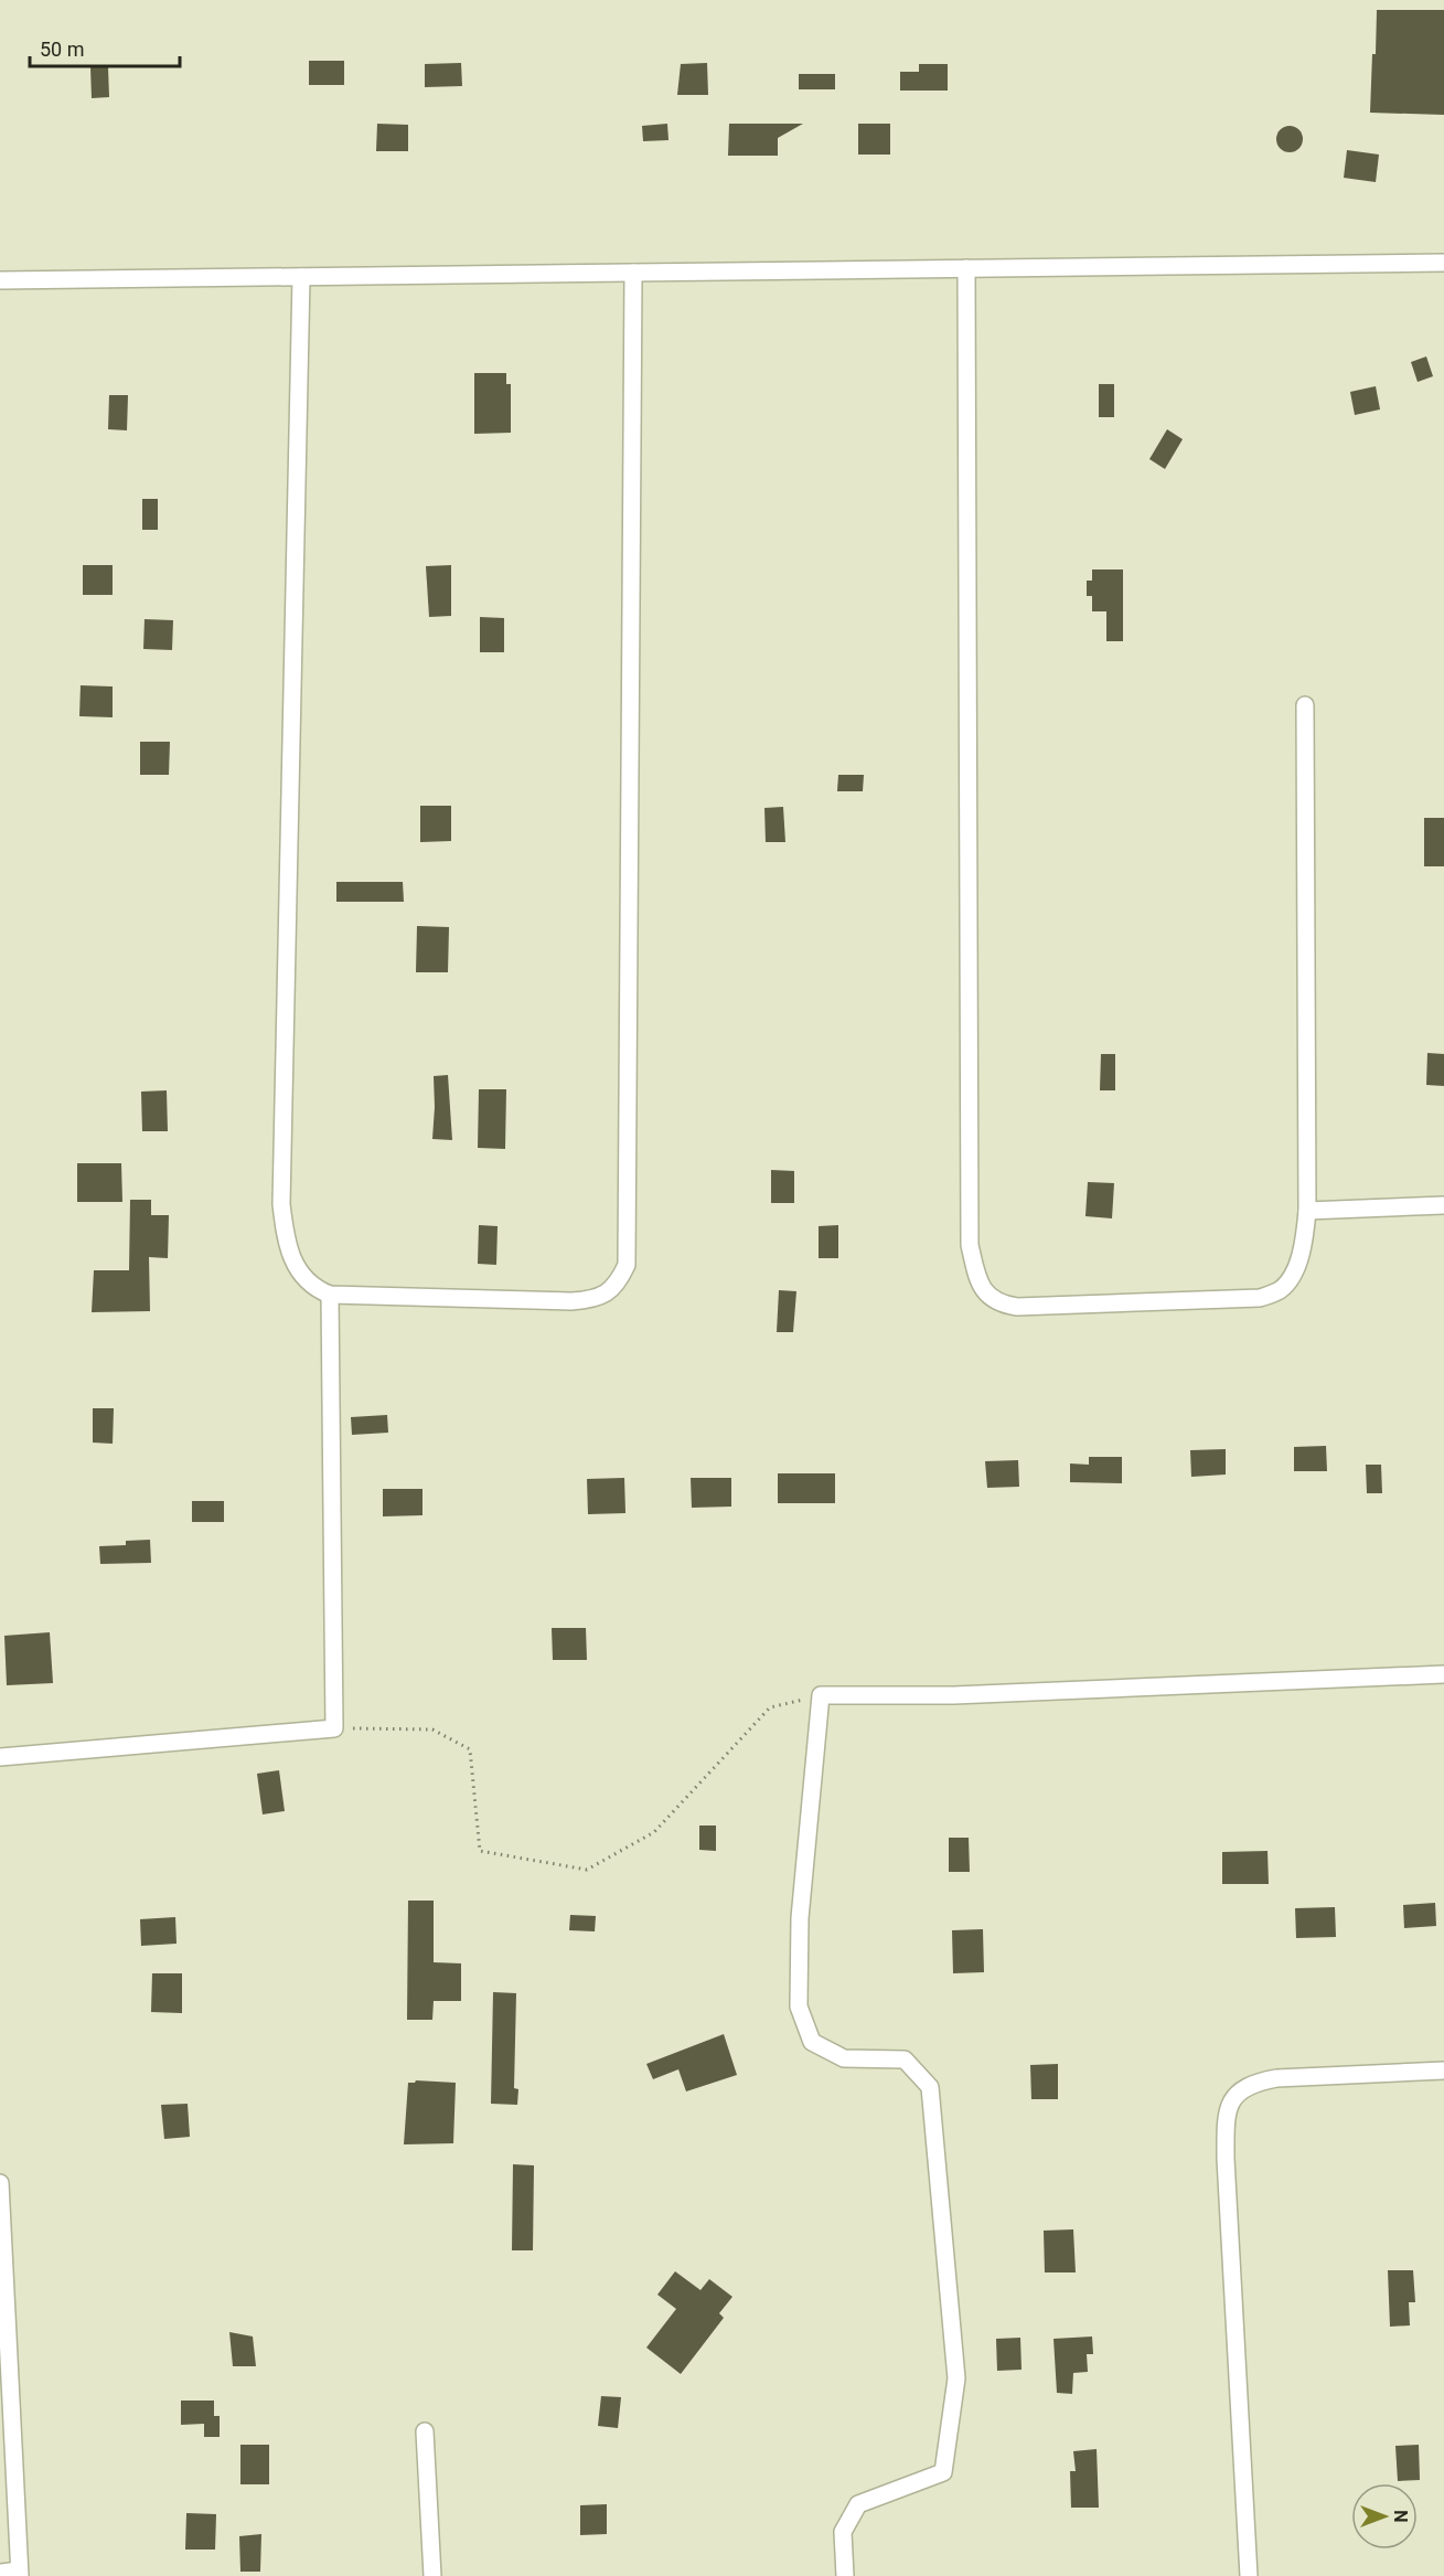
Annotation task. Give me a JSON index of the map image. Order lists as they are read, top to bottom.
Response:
{
  "scale_bar": "50 m",
  "north": "right"
}
